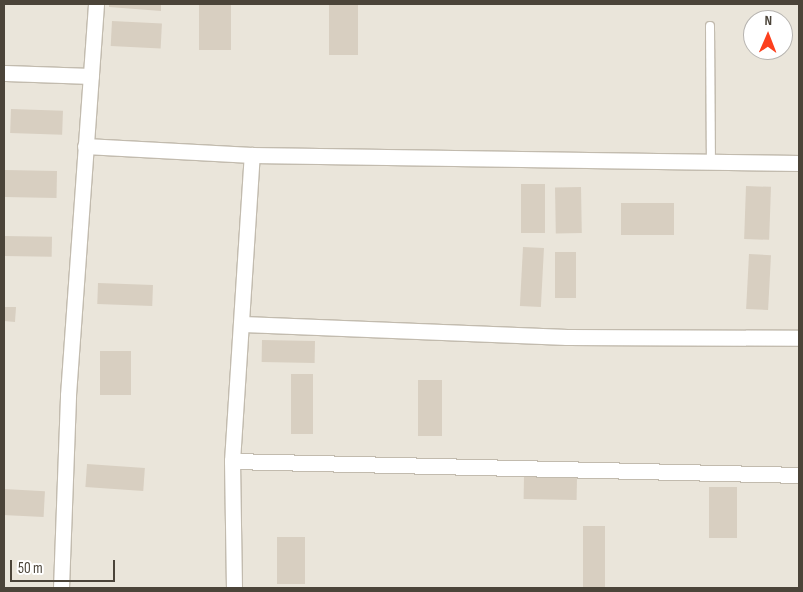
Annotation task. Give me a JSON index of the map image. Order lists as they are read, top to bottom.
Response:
{
  "scale_bar": "50 m",
  "north": "top"
}
